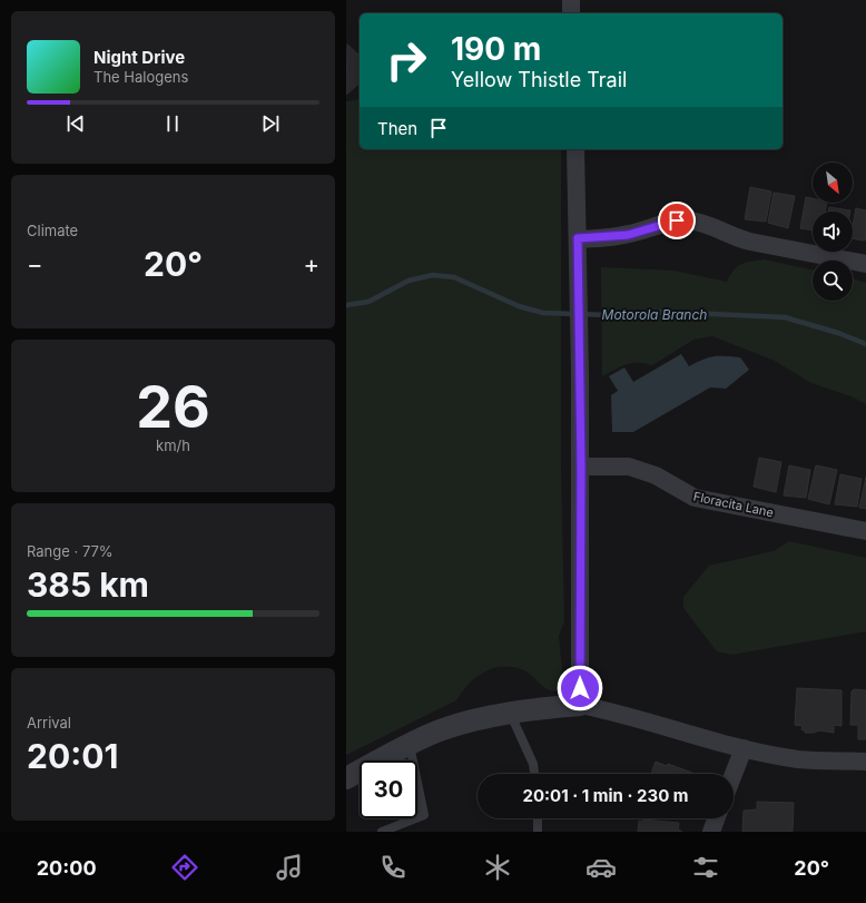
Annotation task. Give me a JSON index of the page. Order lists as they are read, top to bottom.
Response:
{
  "streets": {
    "street": ["Floracita Lane"]
  },
  "water": ["Motorola Branch"],
  "north": "bottom right",
  "page": {
    "turn": ["190 m", "Yellow Thistle Trail"],
    "song": ["Night Drive", "The Halogens"],
    "then": "Then",
    "tile": [
      "Climate",
      ["26", "km/h"],
      ["Range · 77%", "385 km"],
      ["Arrival", "20:01"]
    ],
    "heat": ["−", "20°", "+"],
    "limit": "30",
    "trip": "20:01 · 1 min · 230 m",
    "tabs": ["20:00", "20°"]
  }
}
